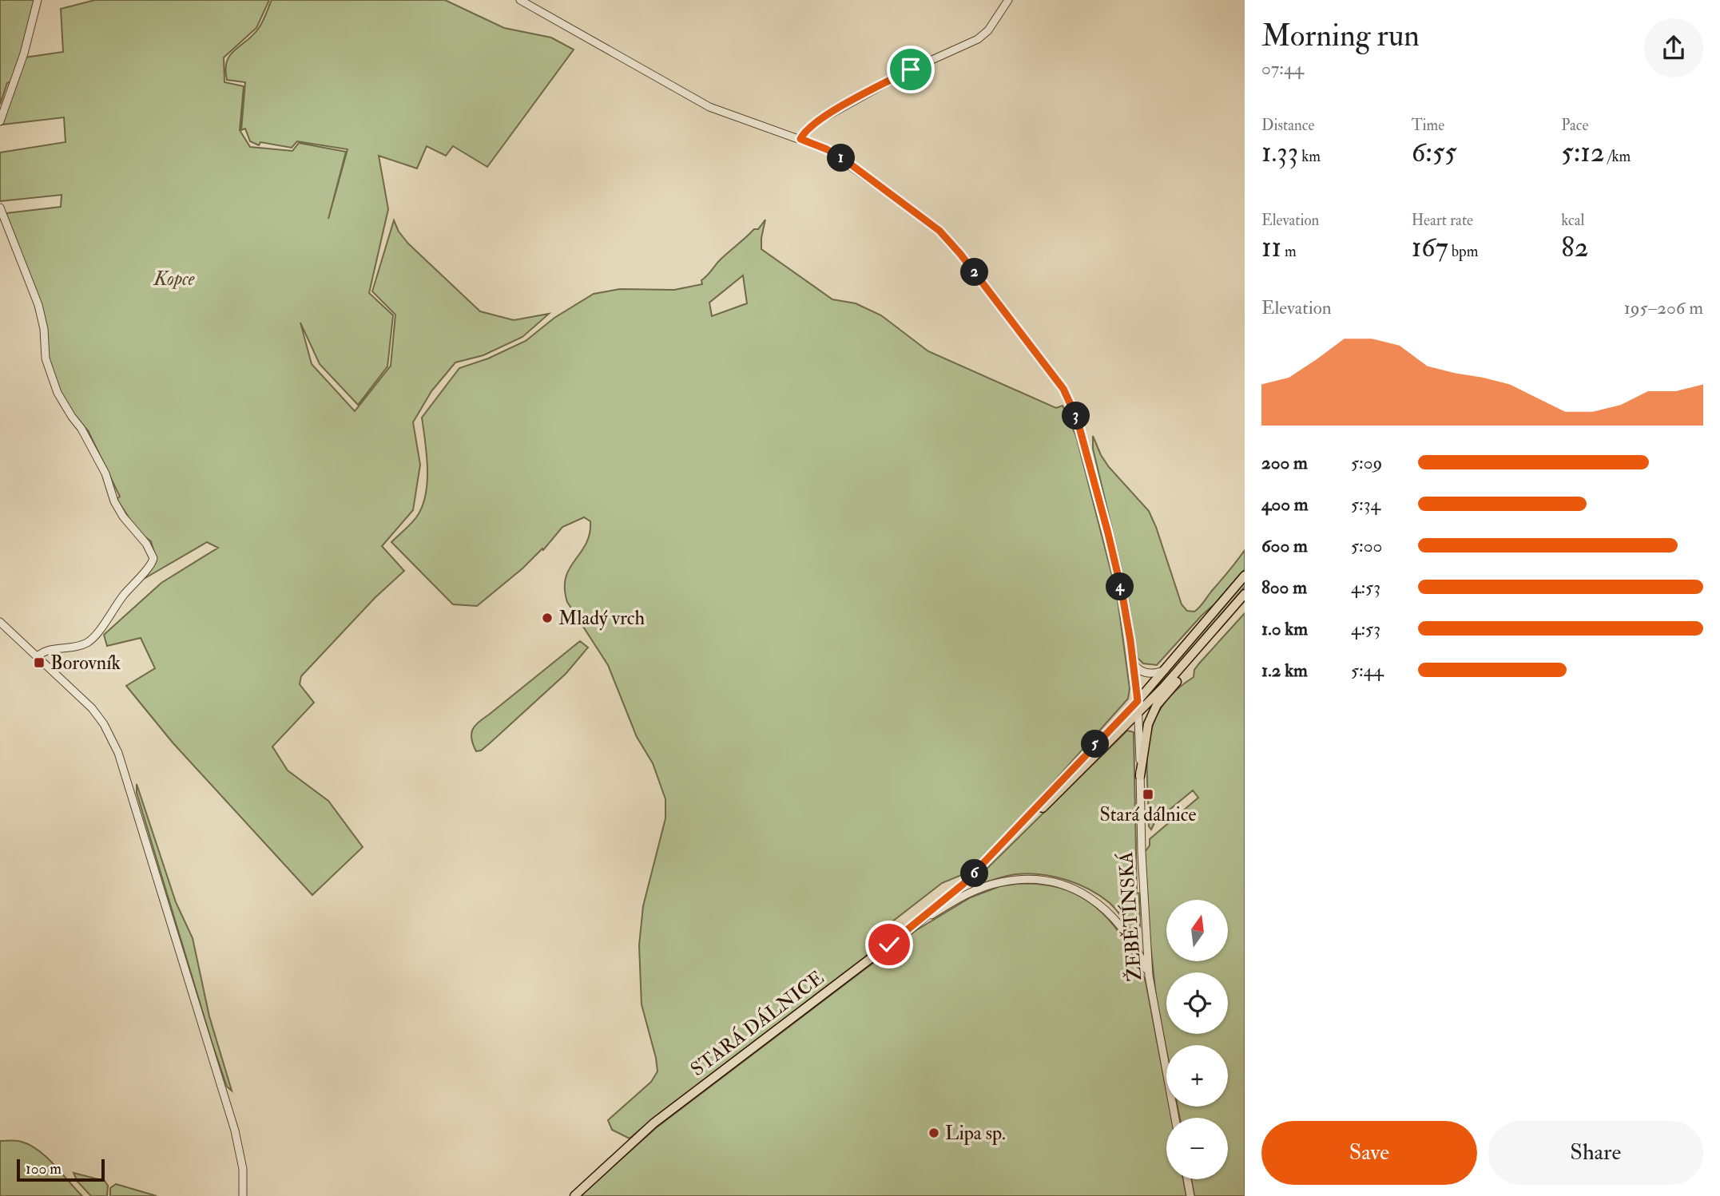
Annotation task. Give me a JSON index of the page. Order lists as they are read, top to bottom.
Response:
{
  "streets": {
    "main road": ["STARÁ DÁLNICE"],
    "street": ["ŽEBĚTÍNSKÁ"]
  },
  "crossings": [
    ["ŽEBĚTÍNSKÁ", "STARÁ DÁLNICE"]
  ],
  "parks": ["Kopce"],
  "places": {
    "other": ["Mladý vrch", "Lipa sp."],
    "transit": ["Borovník", "Stará dálnice"]
  },
  "scale_bar": "100 m",
  "north": "top",
  "page": {
    "heading": ["Morning run", "07:44"],
    "stats": [
      ["Distance", "1.33 km"],
      ["Time", "6:55"],
      ["Pace", "5:12 /km"],
      ["Elevation", "11 m"],
      ["Heart rate", "167 bpm"],
      ["kcal", "82"]
    ],
    "pins": [
      "1",
      "2",
      "3",
      "4",
      "5",
      "6"
    ],
    "chart": ["Elevation", "195–206 m"],
    "list": [
      {
        "name": "200 m",
        "note": "5:09"
      },
      {
        "name": "400 m",
        "note": "5:34"
      },
      {
        "name": "600 m",
        "note": "5:00"
      },
      {
        "name": "800 m",
        "note": "4:53"
      },
      {
        "name": "1.0 km",
        "note": "4:53"
      },
      {
        "name": "1.2 km",
        "note": "5:44"
      }
    ],
    "map_buttons": ["+", "−"],
    "buttons": ["Save", "Share"],
    "scale": "100 m"
  }
}
